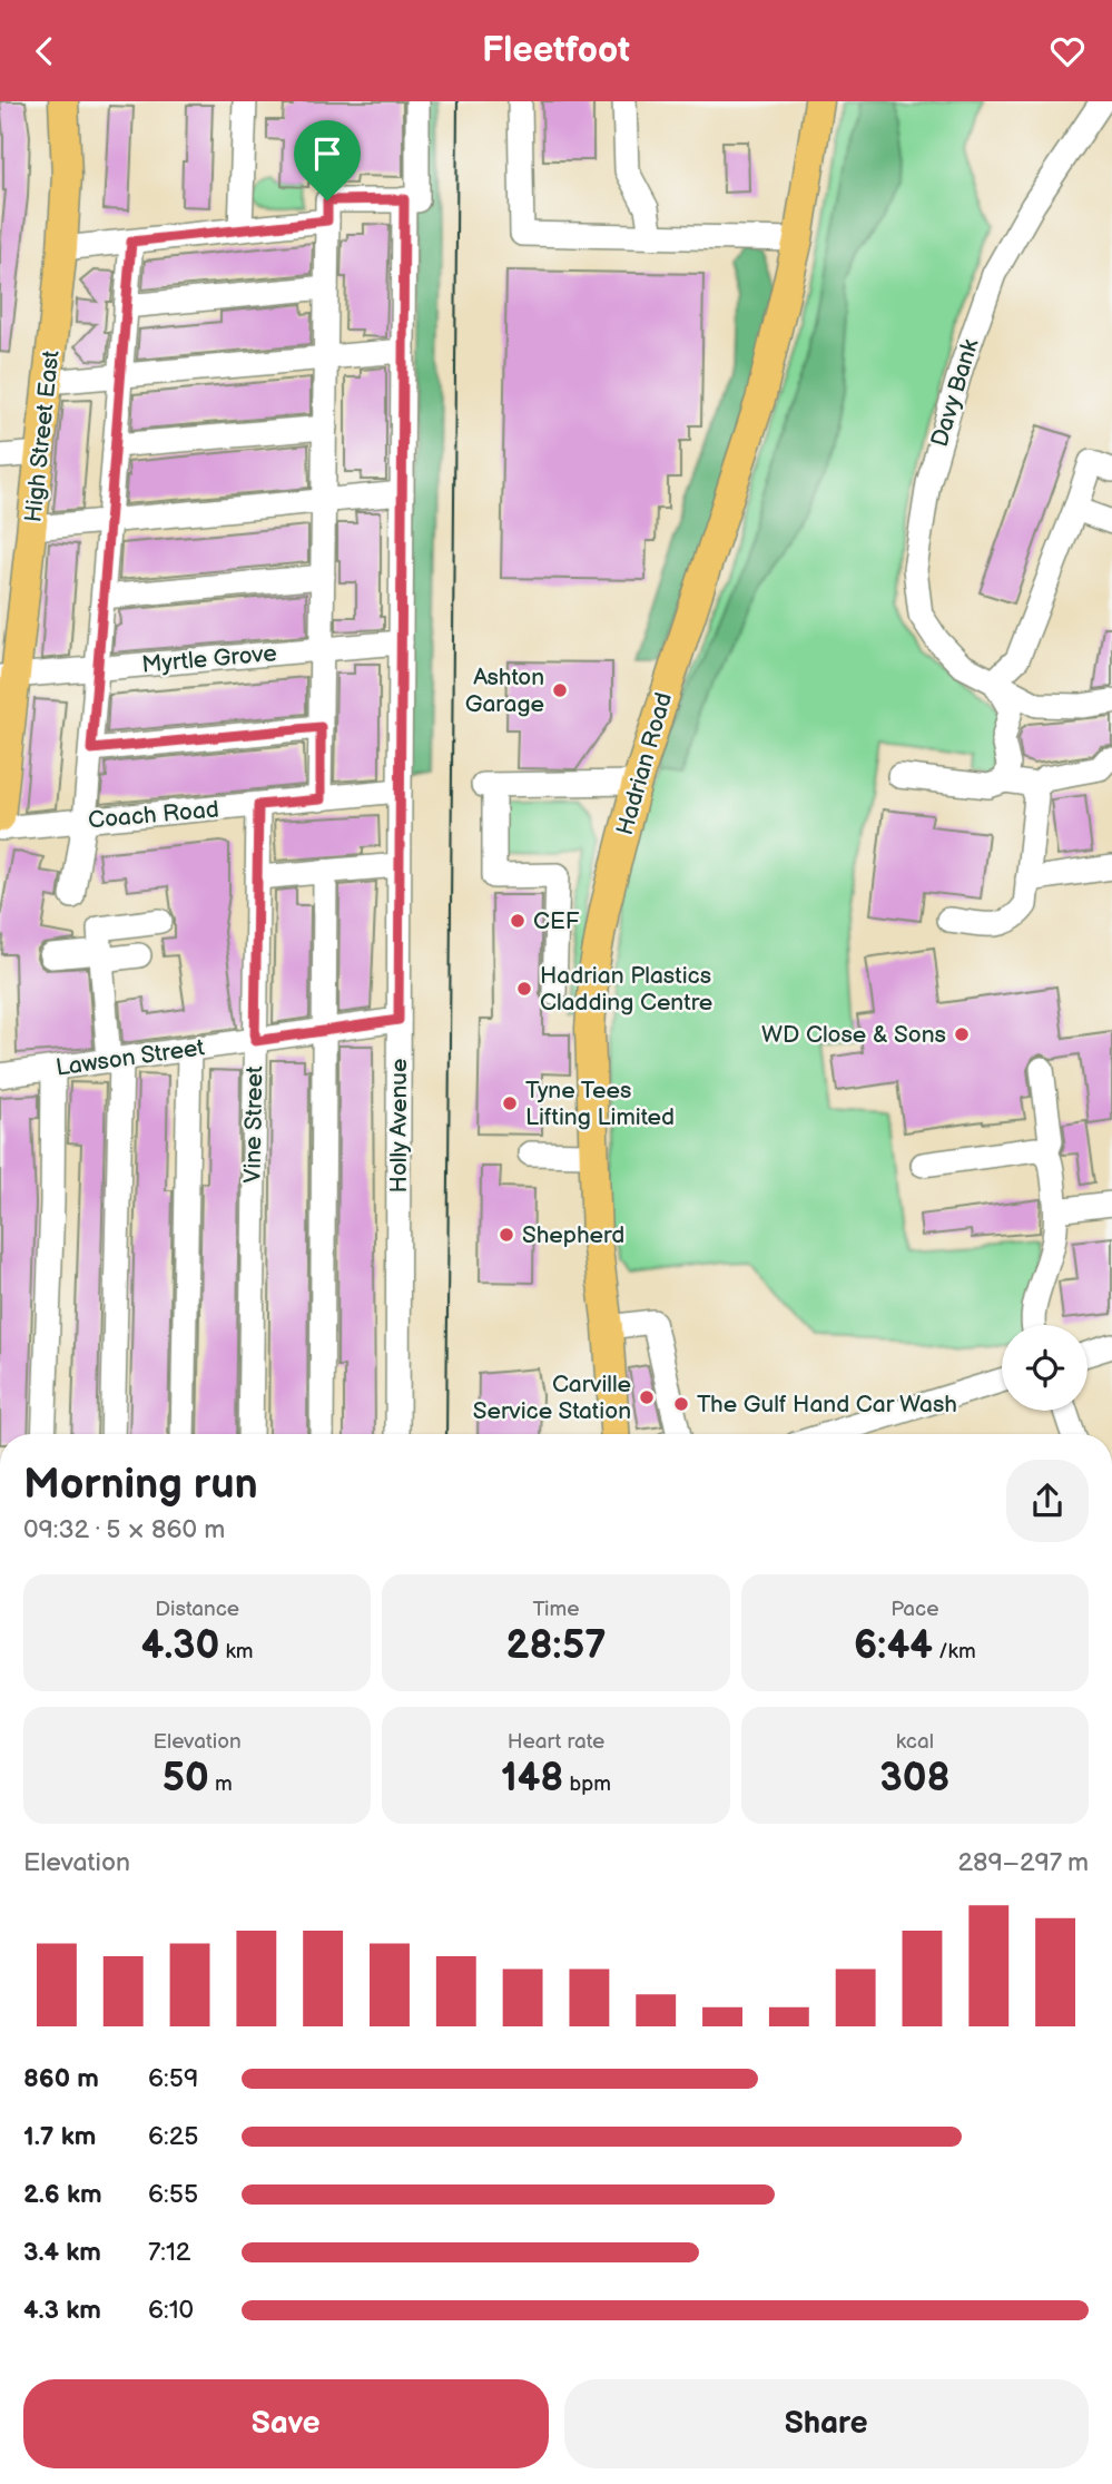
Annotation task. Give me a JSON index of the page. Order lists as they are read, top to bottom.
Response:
{
  "streets": {
    "main road": ["High Street East", "Hadrian Road"],
    "street": [
      "Davy Bank",
      "Myrtle Grove",
      "Coach Road",
      "Lawson Street",
      "Vine Street",
      "Holly Avenue"
    ]
  },
  "crossings": [
    ["High Street East", "Myrtle Grove"],
    ["Myrtle Grove", "Holly Avenue"],
    ["Coach Road", "Vine Street"],
    ["Coach Road", "Holly Avenue"],
    ["Lawson Street", "Vine Street"],
    ["Lawson Street", "Holly Avenue"]
  ],
  "places": [
    "Ashton Garage",
    "CEF",
    "Hadrian Plastics Cladding Centre",
    "WD Close & Sons",
    "Tyne Tees Lifting Limited",
    "Shepherd",
    "Carville Service Station",
    "The Gulf Hand Car Wash"
  ],
  "page": {
    "header": "Fleetfoot",
    "heading": ["Morning run", "09:32 · 5 × 860 m"],
    "stats": [
      ["Distance", "4.30 km"],
      ["Time", "28:57"],
      ["Pace", "6:44 /km"],
      ["Elevation", "50 m"],
      ["Heart rate", "148 bpm"],
      ["kcal", "308"]
    ],
    "chart": ["Elevation", "289–297 m"],
    "list": [
      {
        "name": "860 m",
        "note": "6:59"
      },
      {
        "name": "1.7 km",
        "note": "6:25"
      },
      {
        "name": "2.6 km",
        "note": "6:55"
      },
      {
        "name": "3.4 km",
        "note": "7:12"
      },
      {
        "name": "4.3 km",
        "note": "6:10"
      }
    ],
    "buttons": ["Save", "Share"]
  }
}
